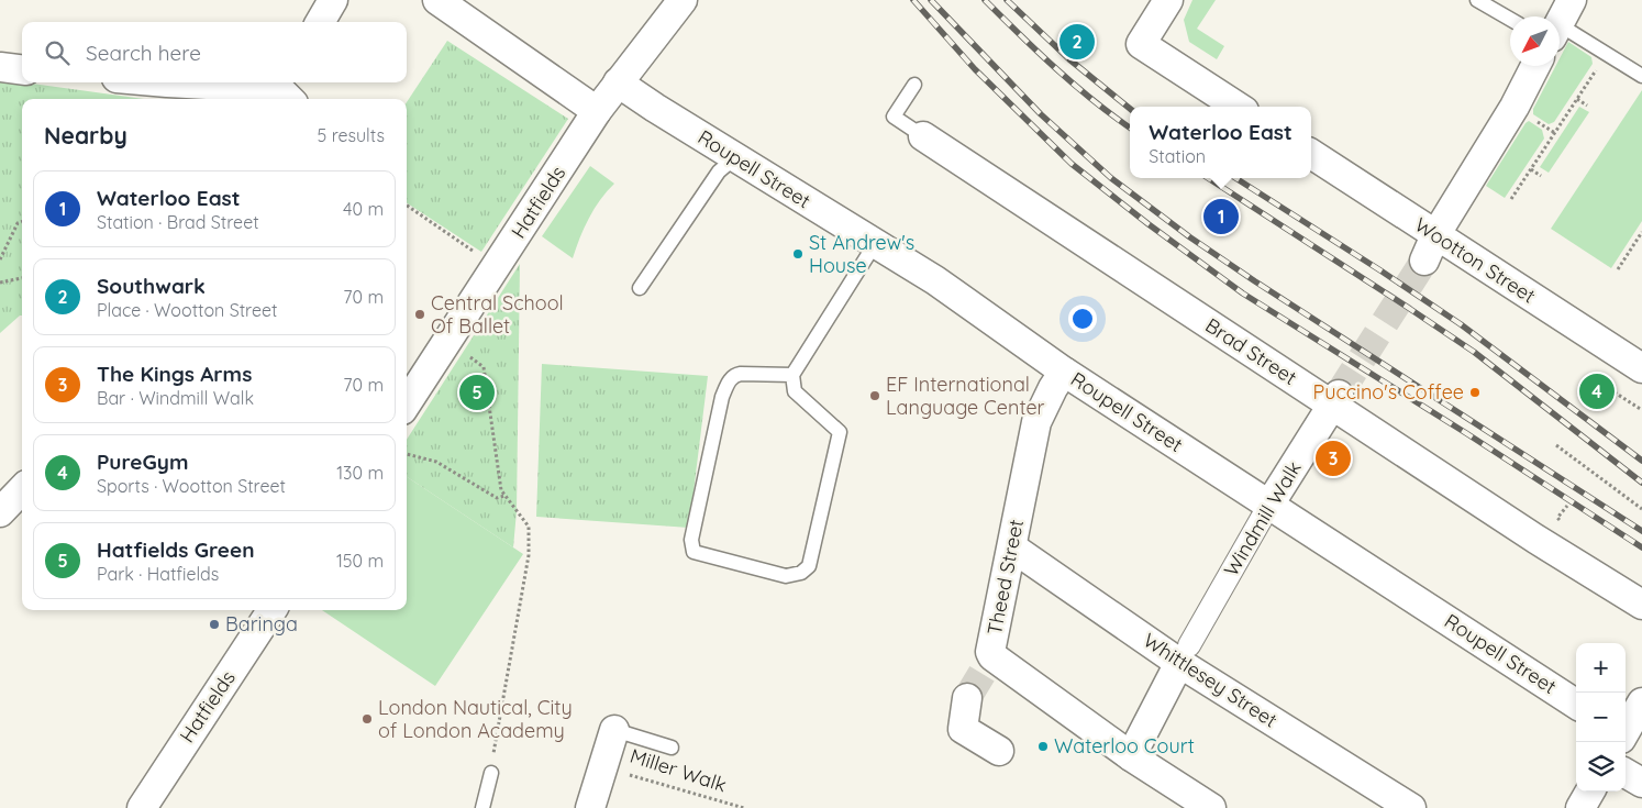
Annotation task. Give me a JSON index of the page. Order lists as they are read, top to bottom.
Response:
{
  "streets": {
    "street": [
      "Roupell Street",
      "Hatfields",
      "Wootton Street",
      "Brad Street",
      "Windmill Walk",
      "Theed Street",
      "Whittlesey Street"
    ],
    "path": ["Miller Walk"]
  },
  "crossings": [
    ["Roupell Street", "Hatfields"],
    ["Roupell Street", "Windmill Walk"],
    ["Roupell Street", "Theed Street"],
    ["Brad Street", "Windmill Walk"],
    ["Windmill Walk", "Theed Street"],
    ["Windmill Walk", "Whittlesey Street"],
    ["Theed Street", "Whittlesey Street"]
  ],
  "places": [
    "St Andrew's House",
    "Central School Of Ballet",
    "Puccino's Coffee",
    "EF International Language Center",
    "Baringa",
    "London Nautical, City of London Academy",
    "Waterloo Court"
  ],
  "north": "bottom left",
  "page": {
    "pins": [
      "2",
      "1",
      "4",
      "5",
      "3"
    ],
    "search": "Search here",
    "heading": ["Nearby", "5 results"],
    "popup": ["Waterloo East", "Station"],
    "list": [
      {
        "mark": "1",
        "name": "Waterloo East",
        "note": "Station · Brad Street",
        "value": "40 m"
      },
      {
        "mark": "2",
        "name": "Southwark",
        "note": "Place · Wootton Street",
        "value": "70 m"
      },
      {
        "mark": "3",
        "name": "The Kings Arms",
        "note": "Bar · Windmill Walk",
        "value": "70 m"
      },
      {
        "mark": "4",
        "name": "PureGym",
        "note": "Sports · Wootton Street",
        "value": "130 m"
      },
      {
        "mark": "5",
        "name": "Hatfields Green",
        "note": "Park · Hatfields",
        "value": "150 m"
      }
    ],
    "map_buttons": ["+", "−"]
  }
}
